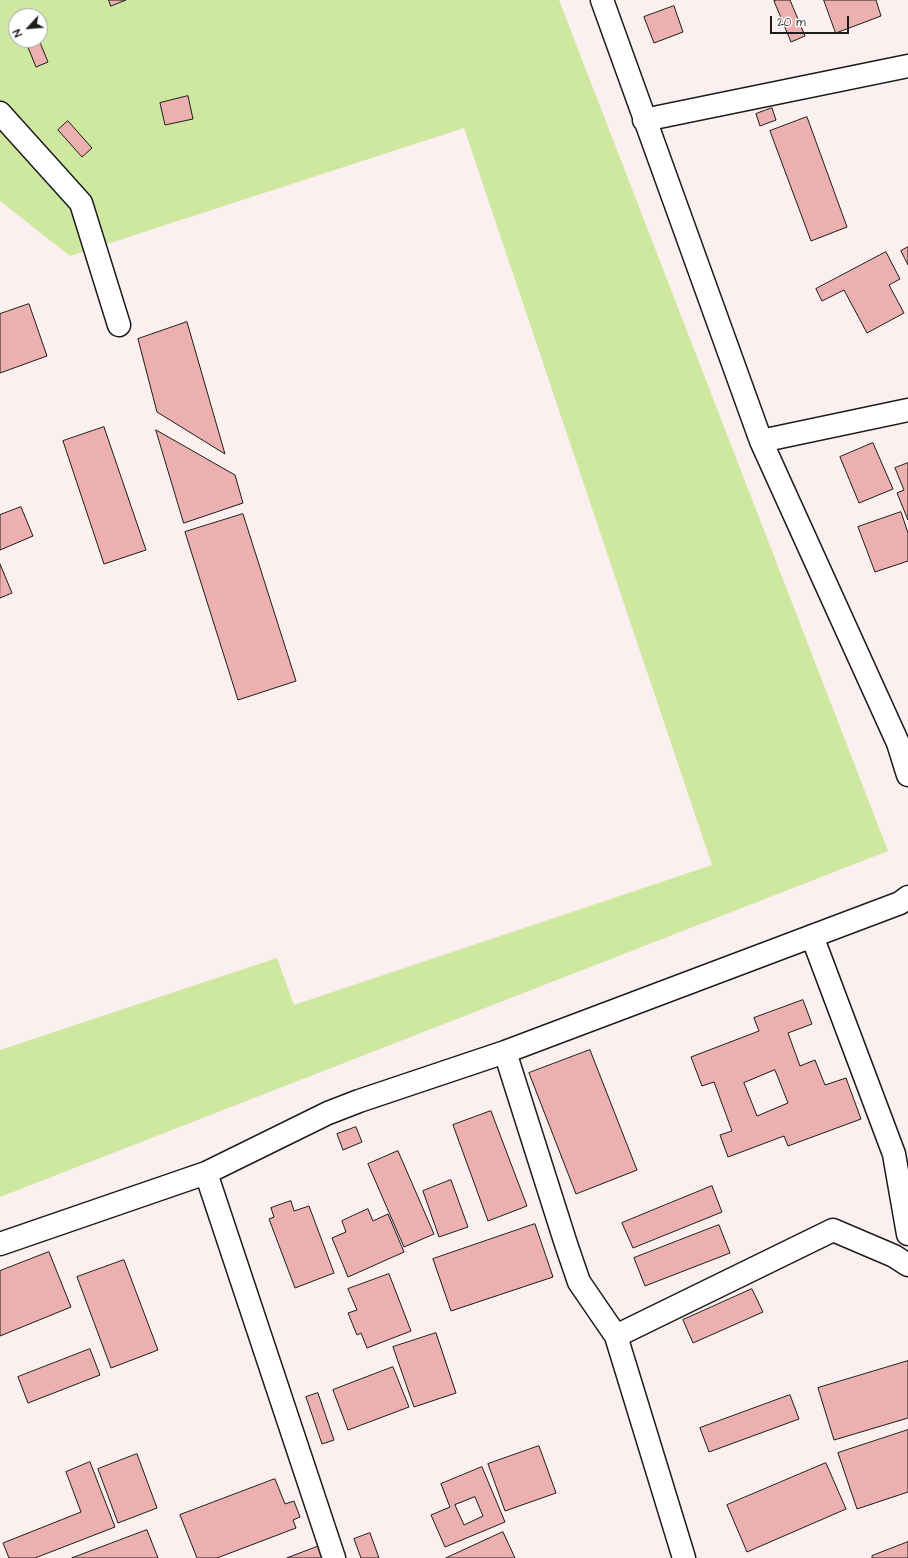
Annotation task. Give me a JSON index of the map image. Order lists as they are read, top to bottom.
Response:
{
  "scale_bar": "20 m",
  "north": "bottom left"
}
